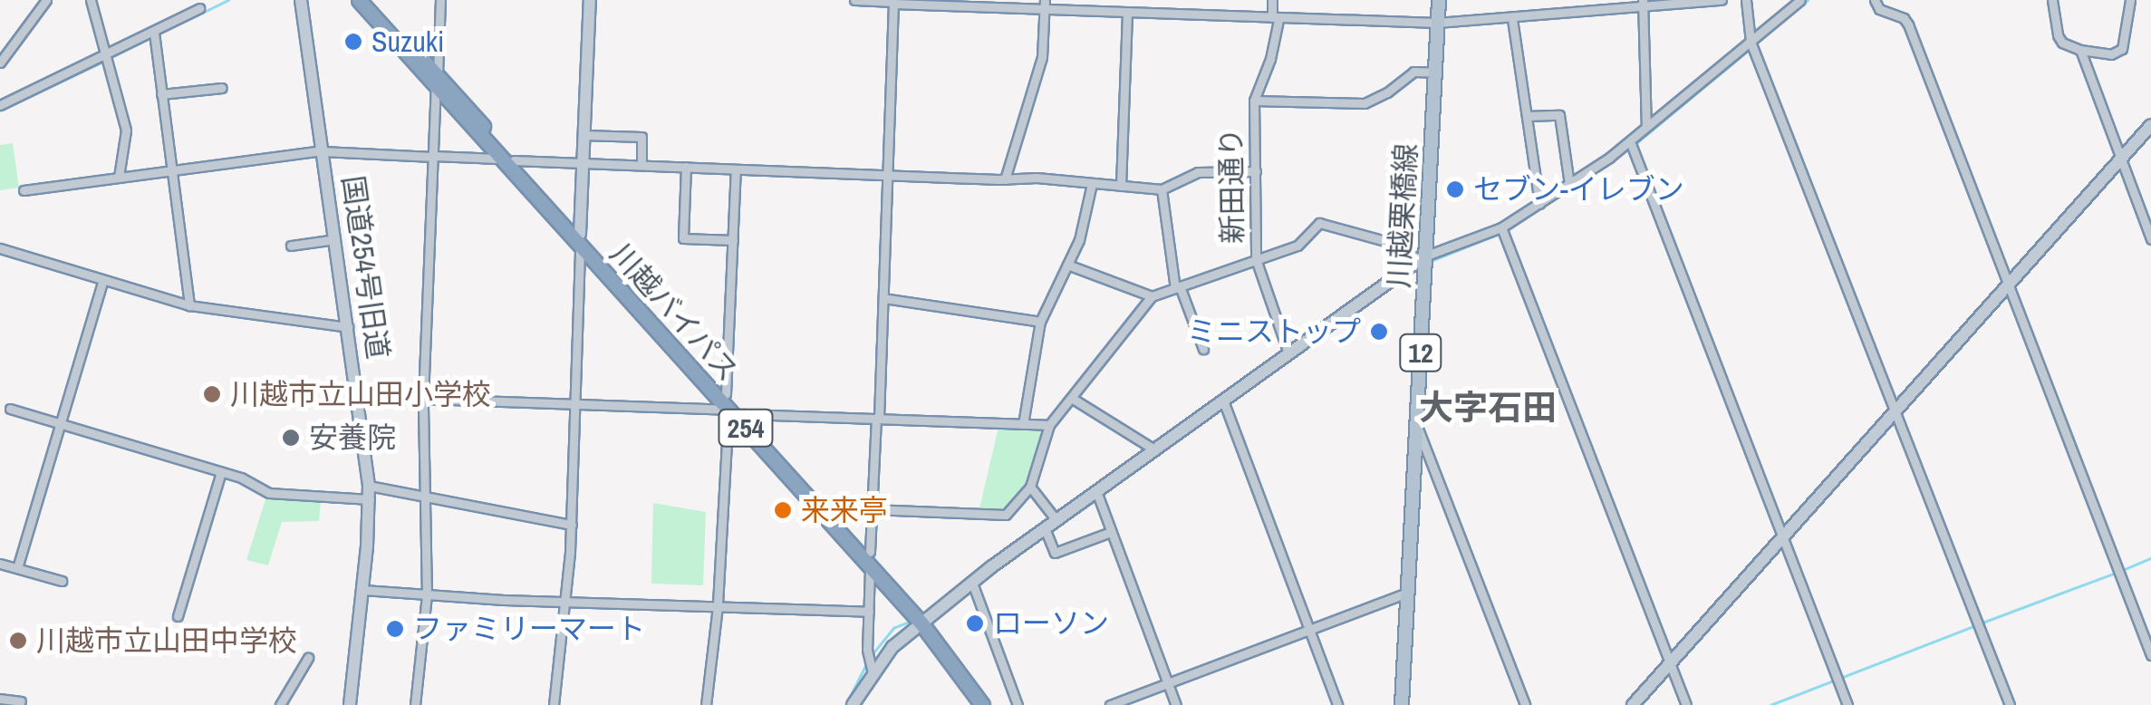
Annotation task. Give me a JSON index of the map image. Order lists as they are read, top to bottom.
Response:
{
  "streets": {
    "highway": ["川越バイパス", "254"],
    "main road": ["川越栗橋線", "12"],
    "street": ["新田通り", "国道254号旧道"]
  },
  "districts": ["大字石田"],
  "places": [
    "Suzuki",
    "セブン-イレブン",
    "ミニストップ",
    "川越市立山田小学校",
    "安養院",
    "来来亭",
    "ローソン",
    "ファミリーマート",
    "川越市立山田中学校"
  ]
}
